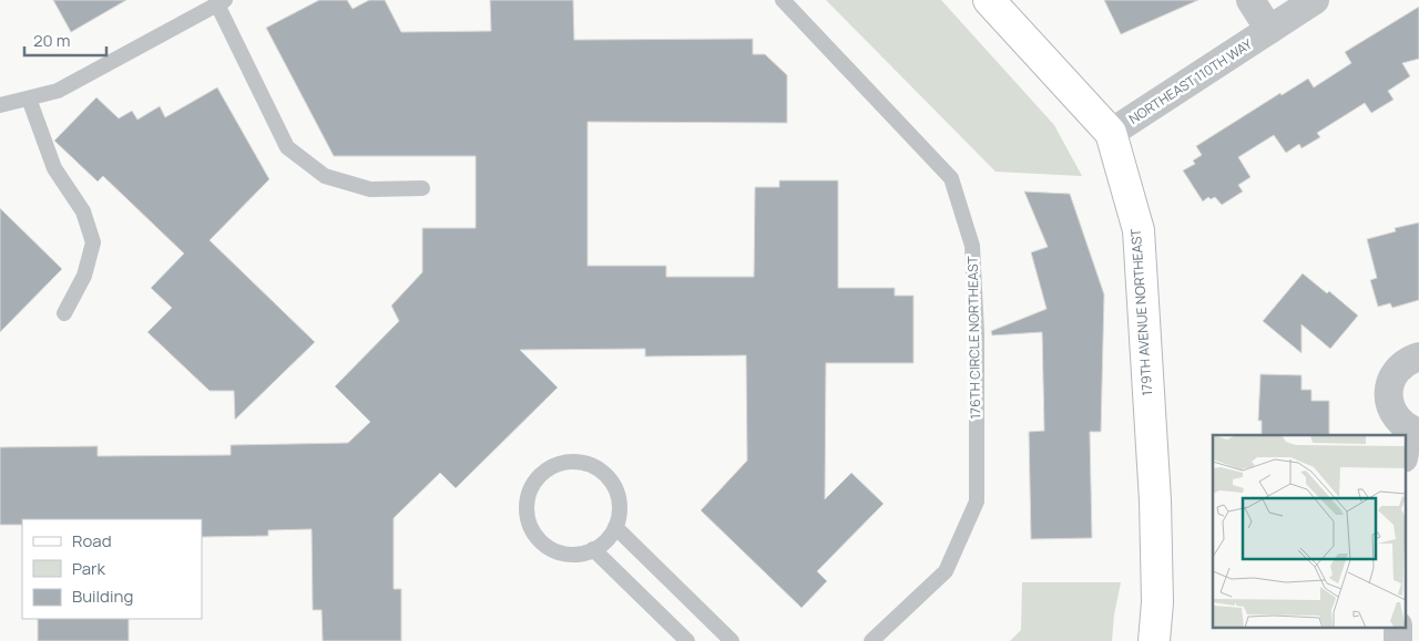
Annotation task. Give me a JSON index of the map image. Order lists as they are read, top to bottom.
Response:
{
  "streets": {
    "street": ["NORTHEAST 110TH WAY", "179TH AVENUE NORTHEAST"],
    "lane": ["176TH CIRCLE NORTHEAST"]
  },
  "crossings": [
    ["NORTHEAST 110TH WAY", "179TH AVENUE NORTHEAST"]
  ],
  "legend": ["Road", "Park", "Building"],
  "scale_bar": "20 m"
}
